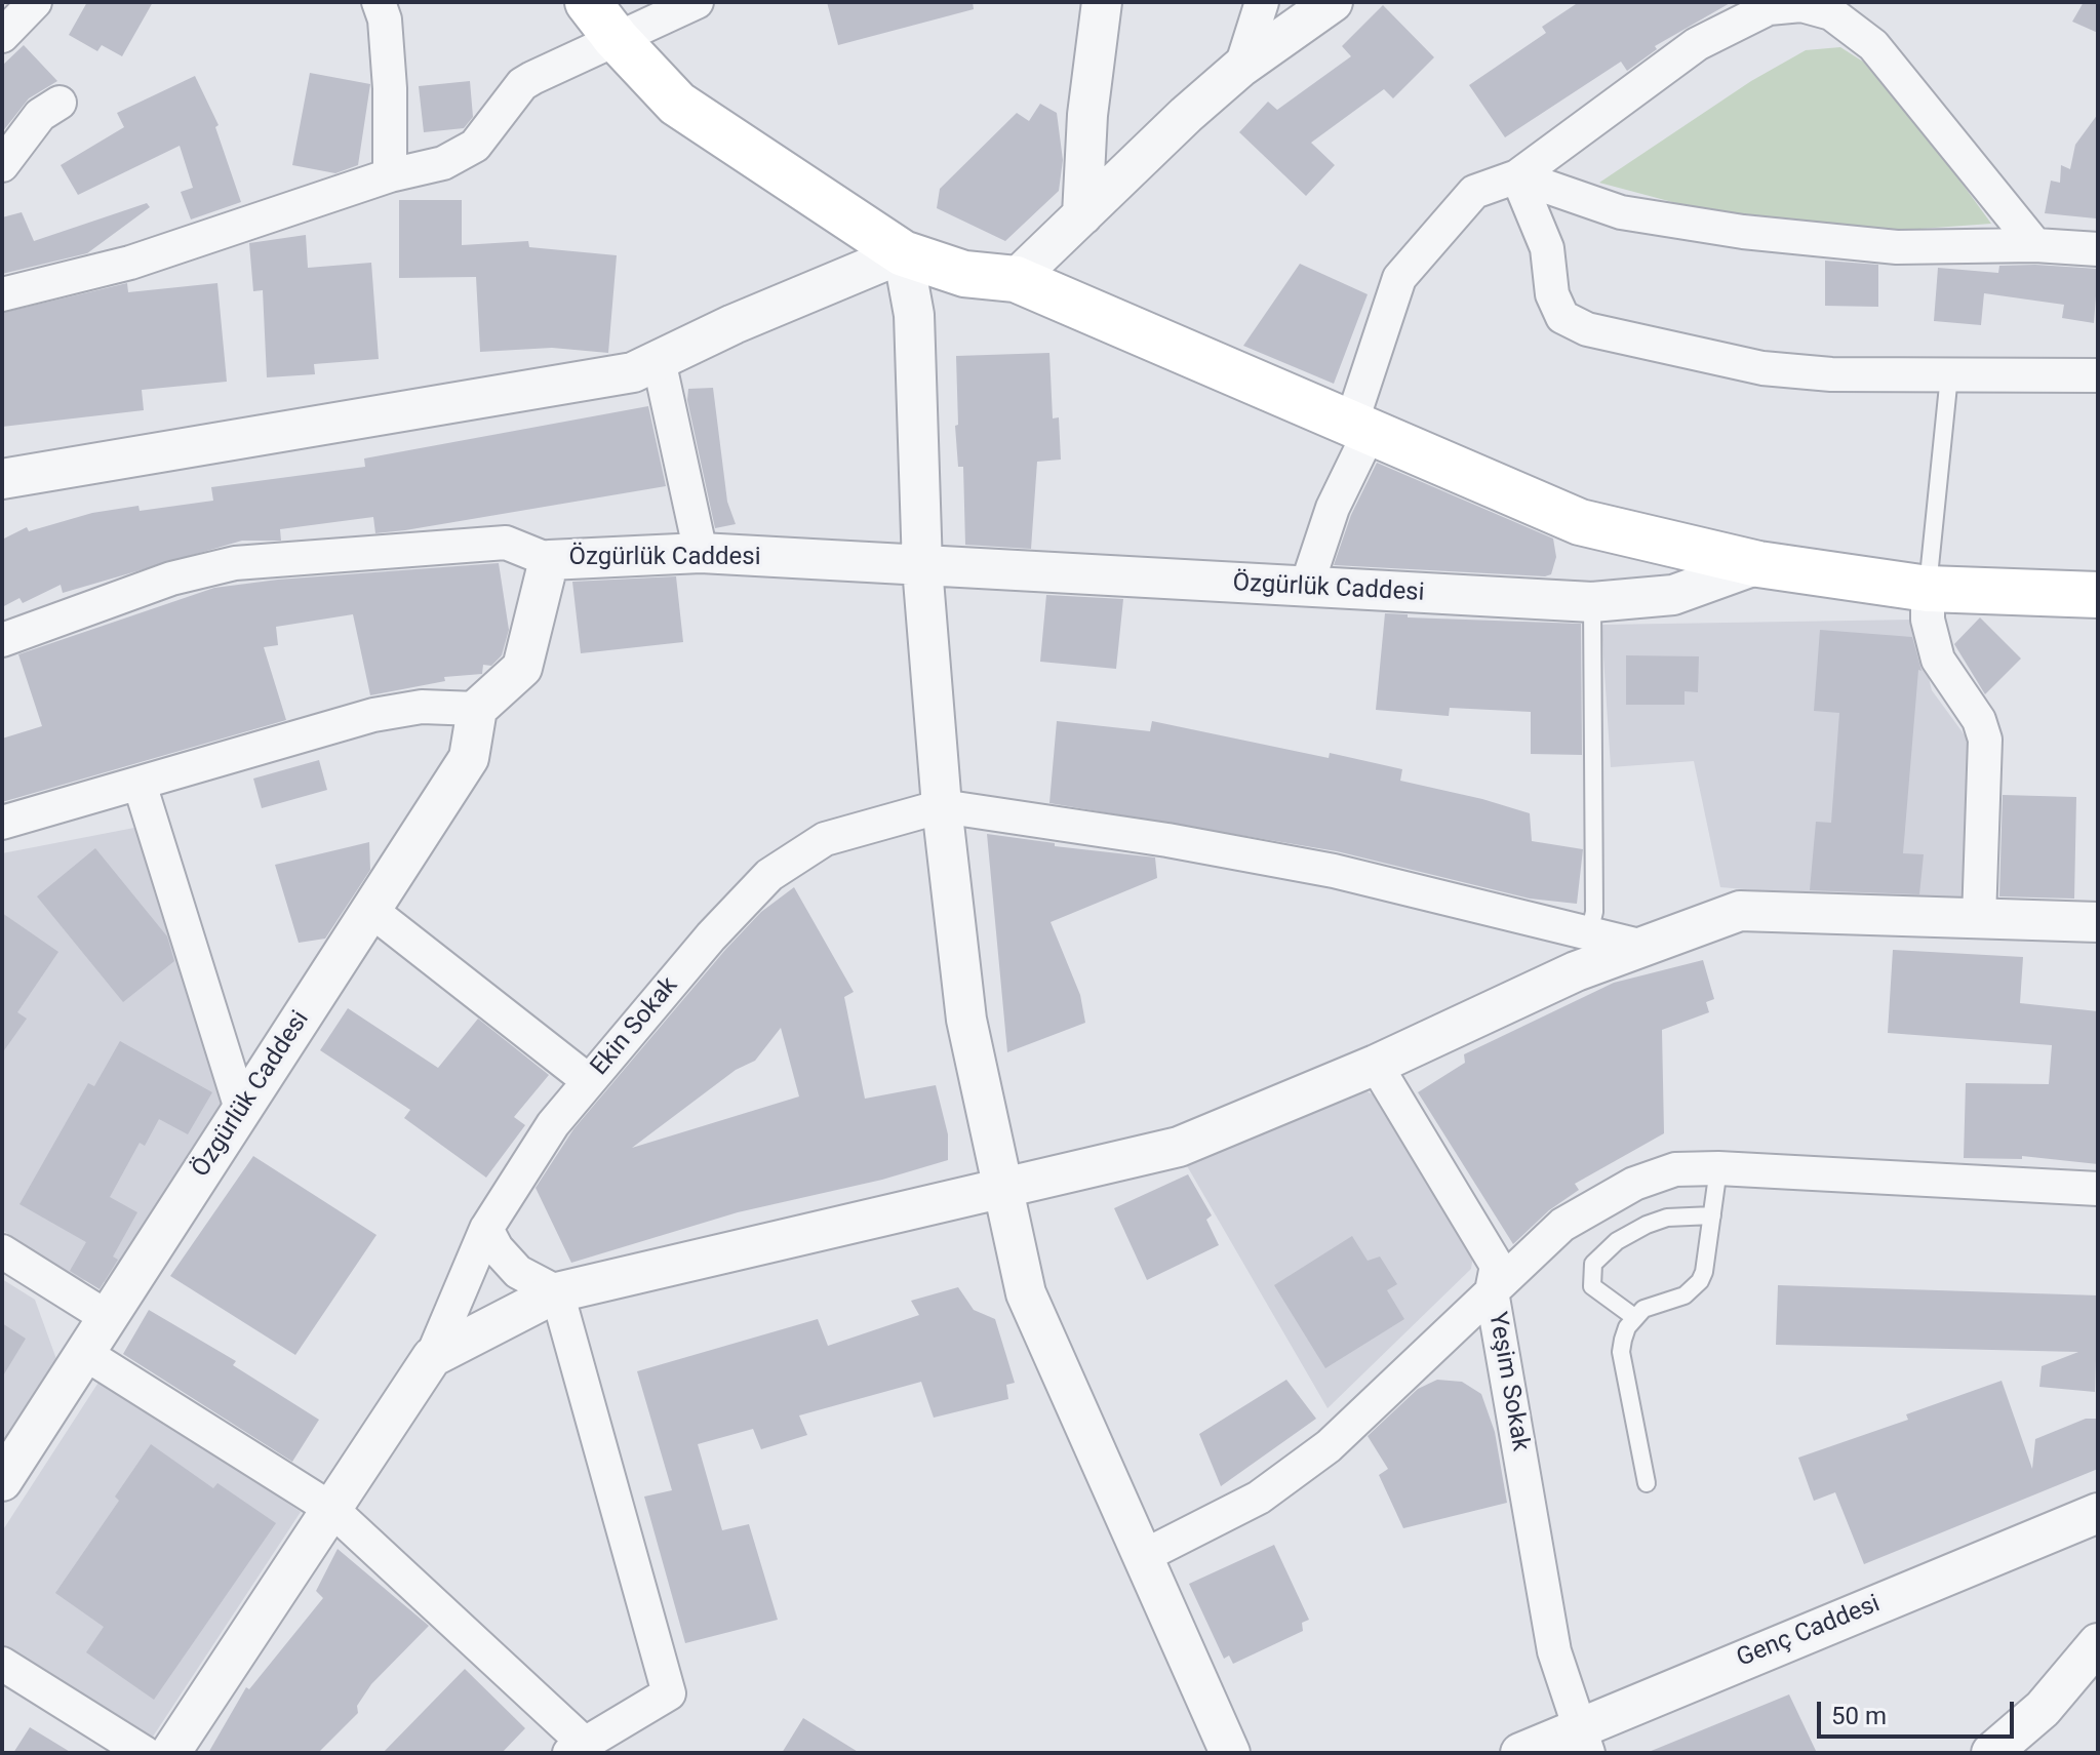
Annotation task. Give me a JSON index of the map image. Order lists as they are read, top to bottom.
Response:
{
  "streets": {
    "street": [
      "Özgürlük Caddesi",
      "Ekin Sokak",
      "Yeşim Sokak",
      "Genç Caddesi"
    ]
  },
  "crossings": [
    ["Yeşim Sokak", "Genç Caddesi"]
  ],
  "scale_bar": "50 m"
}
